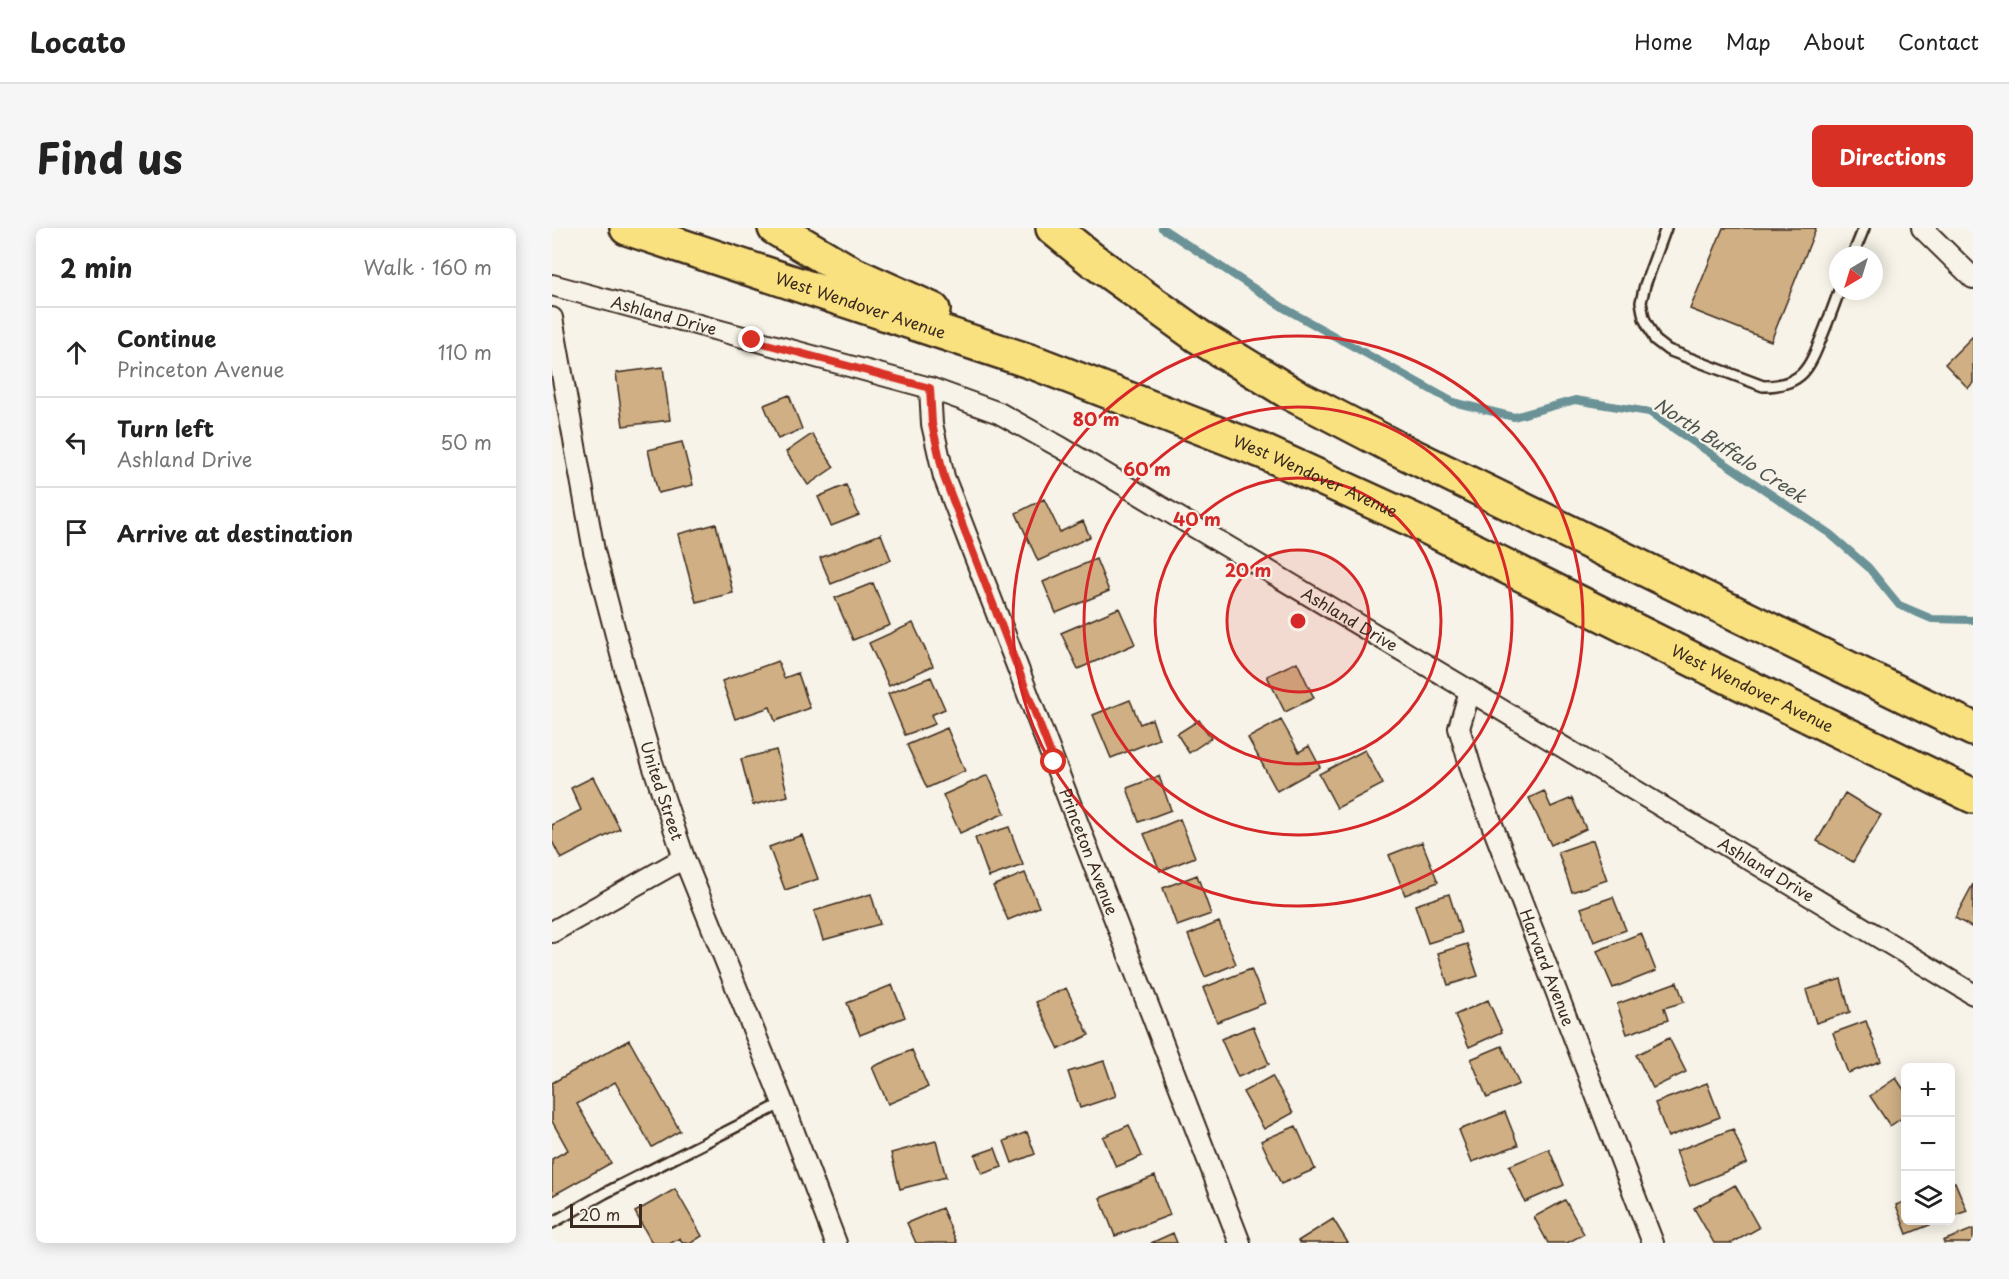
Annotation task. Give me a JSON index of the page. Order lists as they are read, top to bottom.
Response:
{
  "streets": {
    "highway": ["West Wendover Avenue"],
    "street": [
      "Ashland Drive",
      "United Street",
      "Princeton Avenue",
      "Harvard Avenue"
    ]
  },
  "crossings": [
    ["Ashland Drive", "Princeton Avenue"],
    ["Ashland Drive", "Harvard Avenue"]
  ],
  "water": ["North Buffalo Creek"],
  "scale_bar": "20 m",
  "north": "bottom left",
  "page": {
    "header": "Locato",
    "nav": [
      "Home",
      "Map",
      "About",
      "Contact"
    ],
    "title": "Find us",
    "buttons": "Directions",
    "heading": ["2 min", "Walk · 160 m"],
    "list": [
      ["Continue", "Princeton Avenue", "110 m"],
      ["Turn left", "Ashland Drive", "50 m"],
      "Arrive at destination"
    ],
    "map_buttons": ["+", "−"],
    "scale": "20 m"
  },
  "rings": [
    "80 m",
    "60 m",
    "40 m",
    "20 m"
  ]
}
